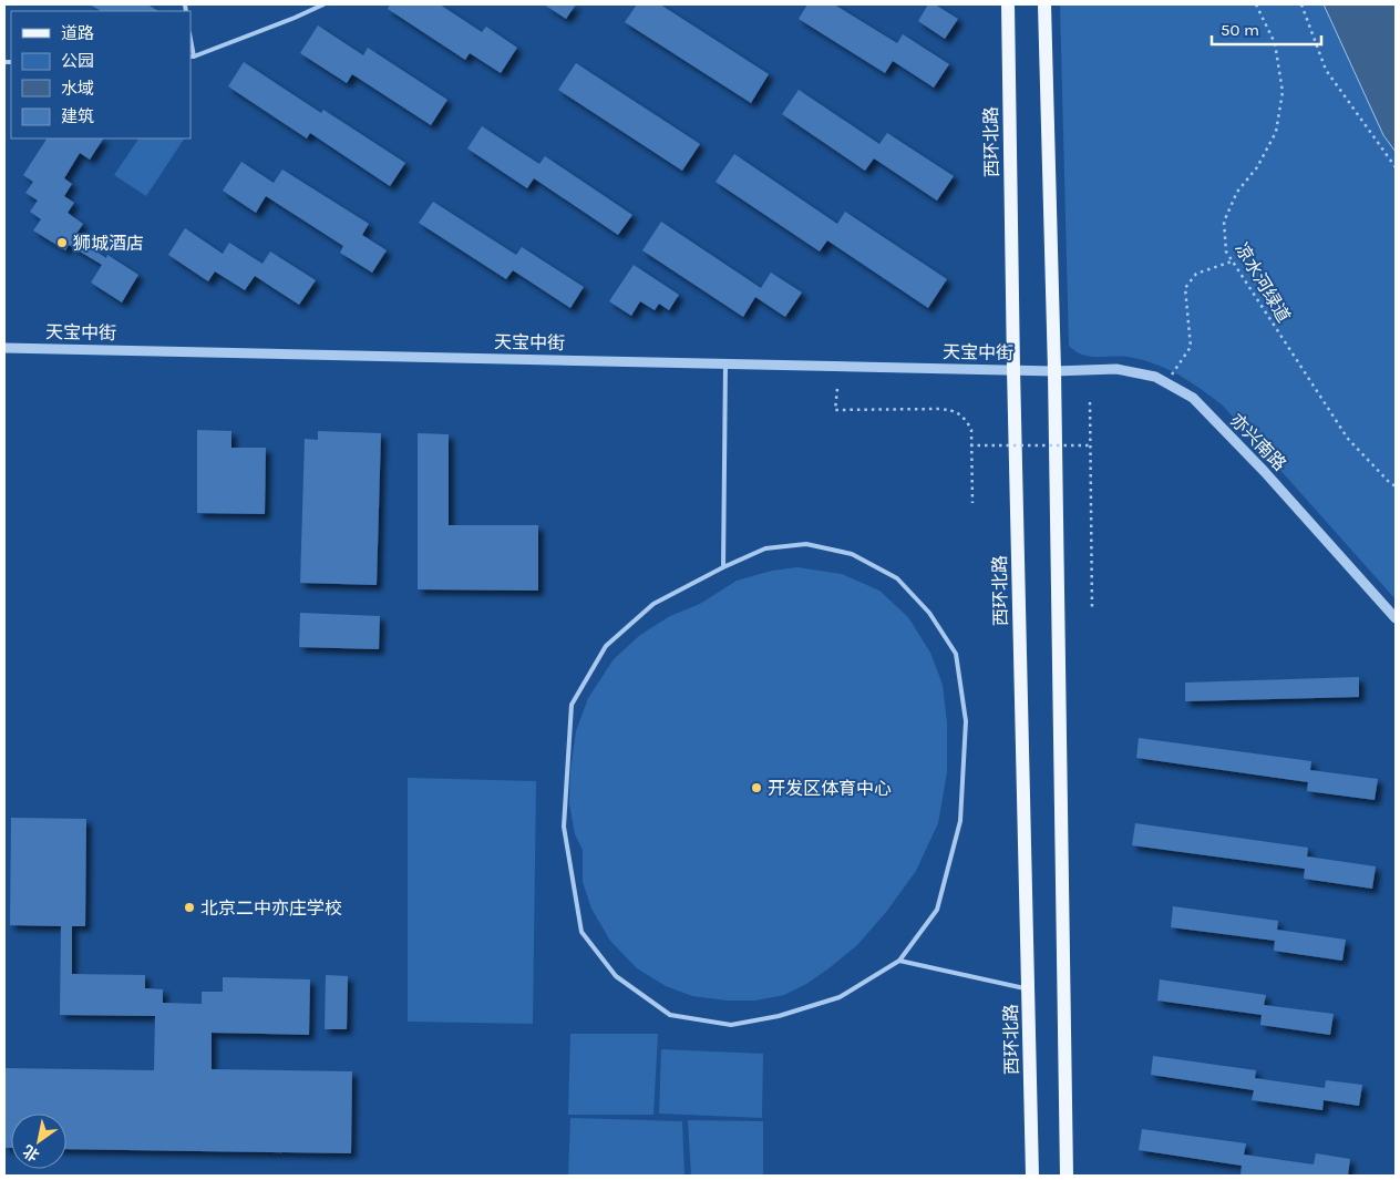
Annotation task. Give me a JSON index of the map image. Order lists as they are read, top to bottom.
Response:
{
  "streets": {
    "main road": ["西环北路"],
    "street": ["天宝中街", "亦兴南路"],
    "path": ["凉水河绿道"]
  },
  "crossings": [
    ["西环北路", "天宝中街"],
    ["天宝中街", "亦兴南路"]
  ],
  "places": ["狮城酒店", "开发区体育中心", "北京二中亦庄学校"],
  "legend": [
    "道路",
    "公园",
    "水域",
    "建筑"
  ],
  "scale_bar": "50 m",
  "north": "bottom left"
}
